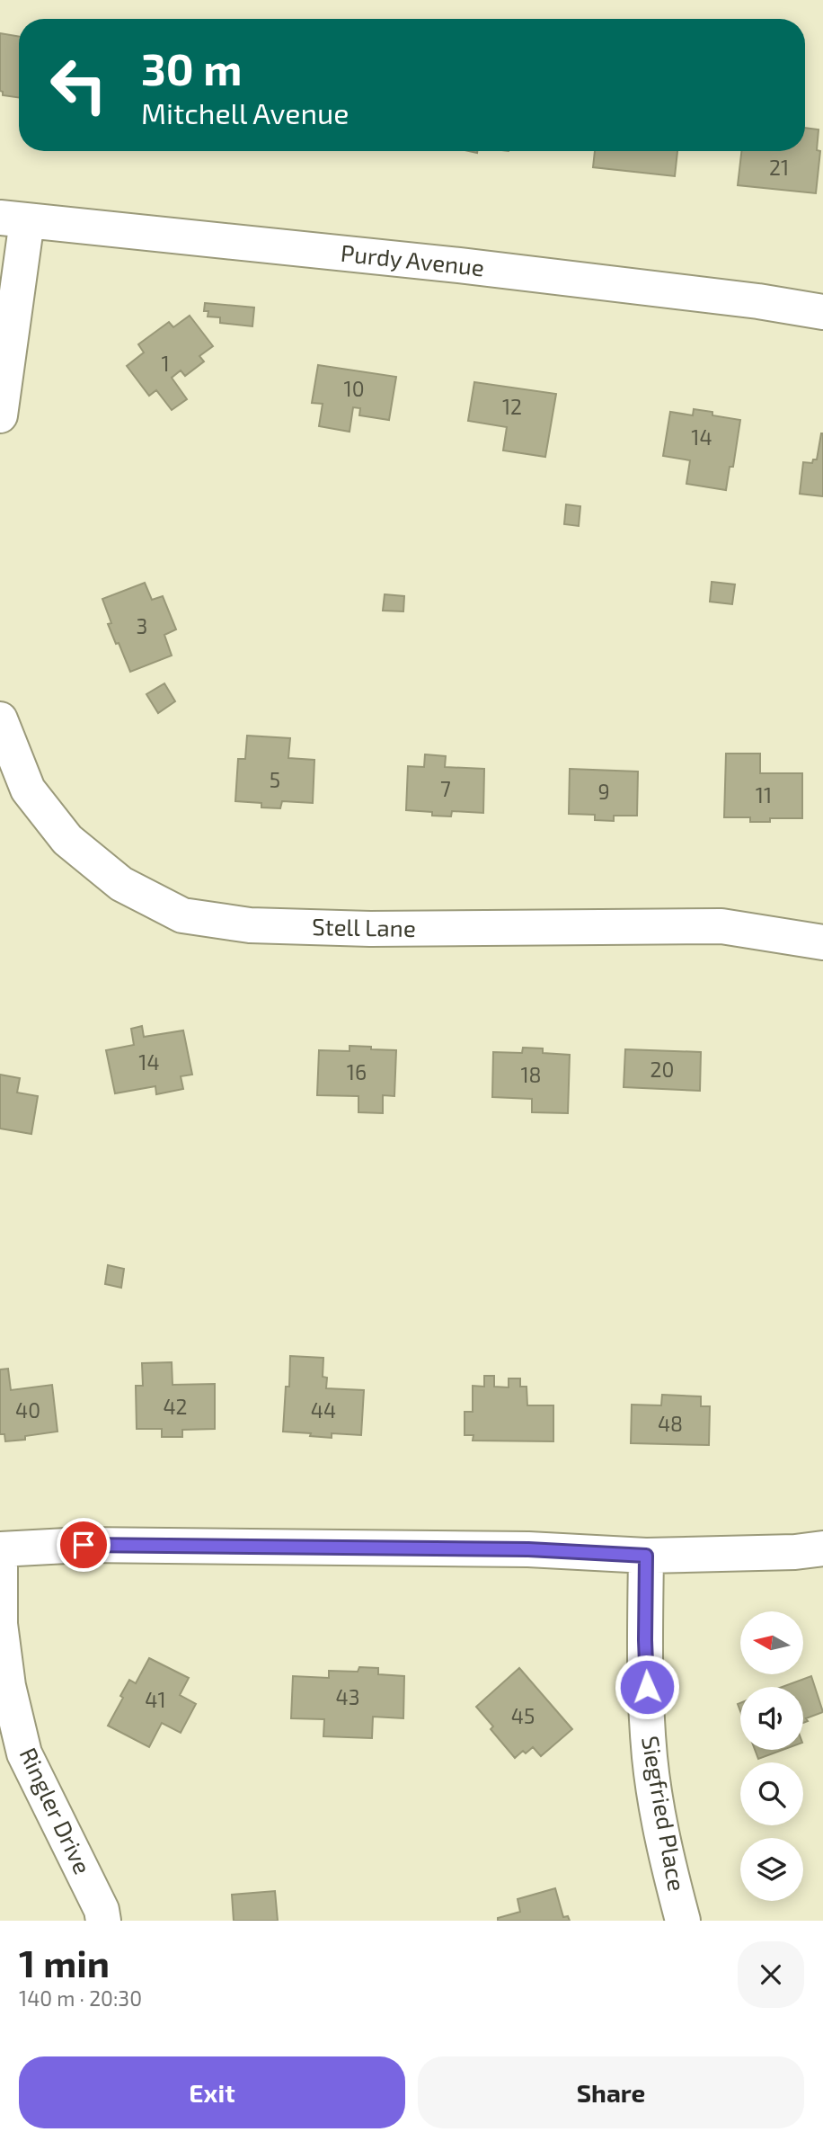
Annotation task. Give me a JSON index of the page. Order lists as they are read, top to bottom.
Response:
{
  "streets": {
    "street": [
      "Purdy Avenue",
      "Stell Lane",
      "Ringler Drive",
      "Siegfried Place"
    ]
  },
  "house_numbers": [
    "21",
    "1",
    "10",
    "12",
    "14",
    "3",
    "5",
    "7",
    "9",
    "11",
    "14",
    "20",
    "16",
    "18",
    "42",
    "40",
    "44",
    "48",
    "43",
    "41",
    "45"
  ],
  "north": "left",
  "page": {
    "turn": ["30 m", "Mitchell Avenue"],
    "heading": ["1 min", "140 m · 20:30"],
    "buttons": ["Exit", "Share"]
  }
}
